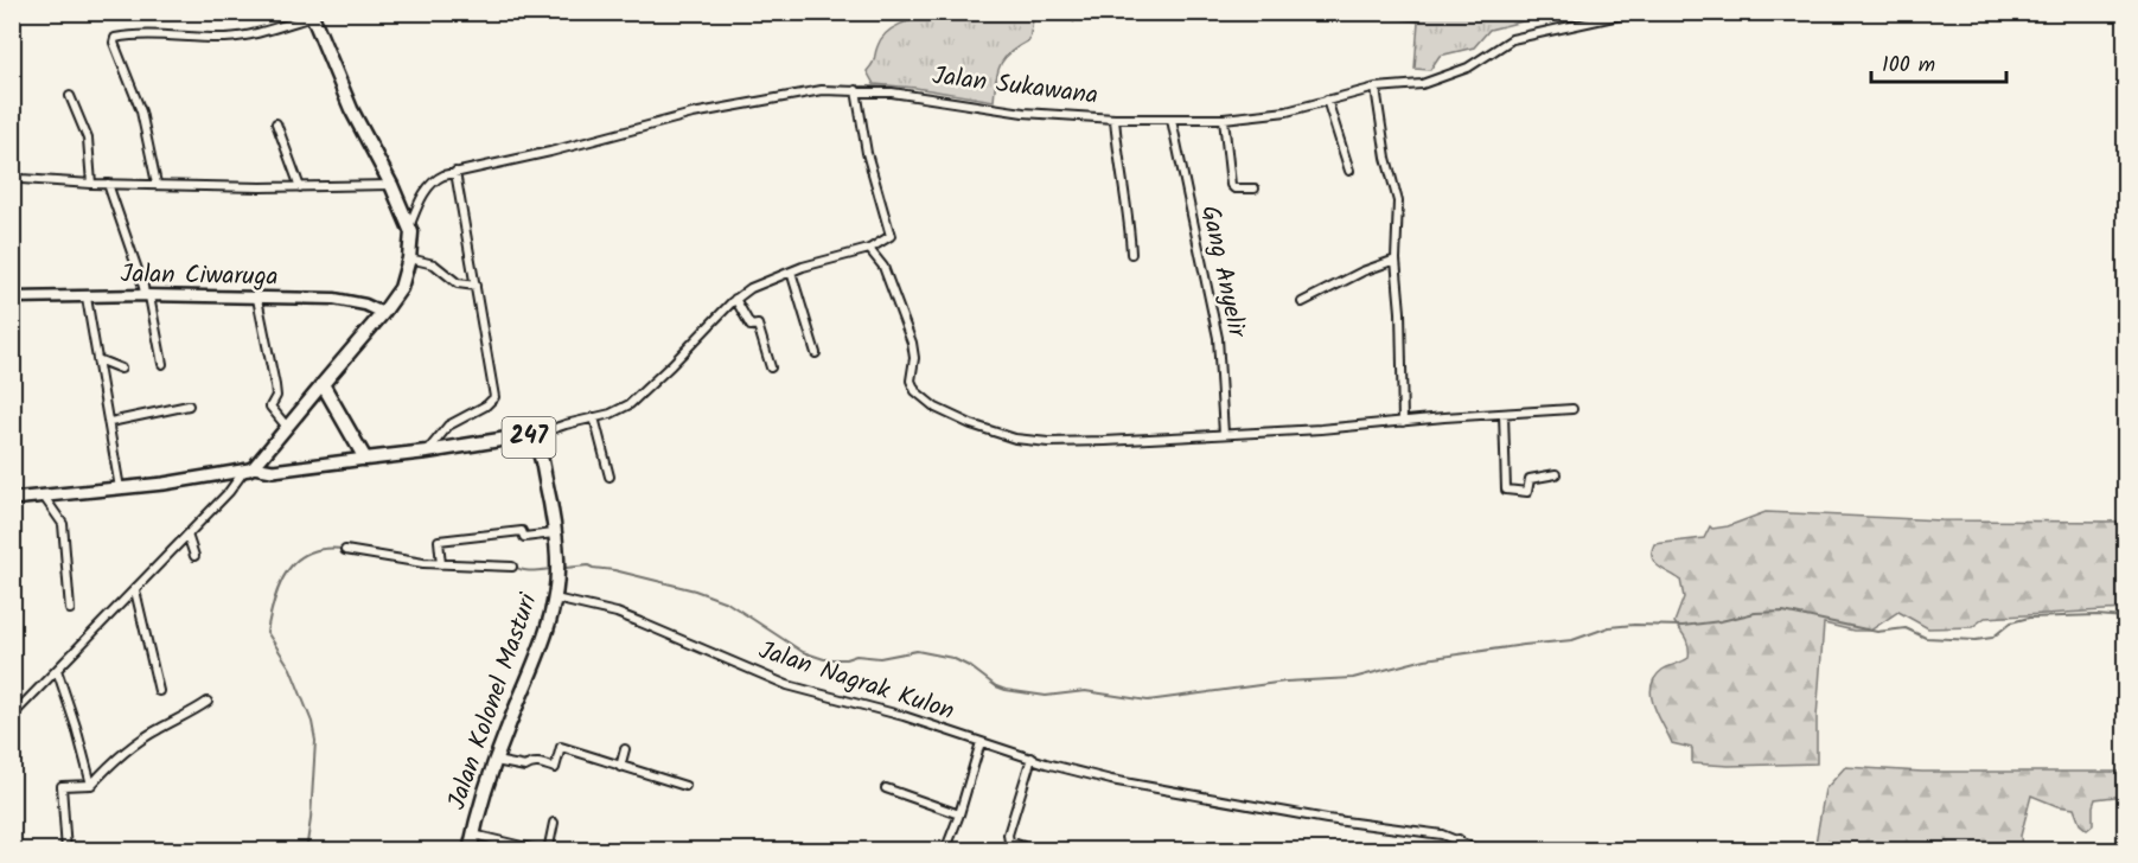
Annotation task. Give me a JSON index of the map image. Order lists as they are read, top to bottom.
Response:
{
  "streets": {
    "main road": ["247", "Jalan Kolonel Masturi"],
    "street": [
      "Jalan Sukawana",
      "Gang Anyelir",
      "Jalan Ciwaruga",
      "Jalan Nagrak Kulon"
    ]
  },
  "crossings": [
    ["Jalan Sukawana", "Gang Anyelir"],
    ["247", "Jalan Kolonel Masturi"],
    ["Jalan Nagrak Kulon", "Jalan Kolonel Masturi"]
  ],
  "scale_bar": "100 m"
}
